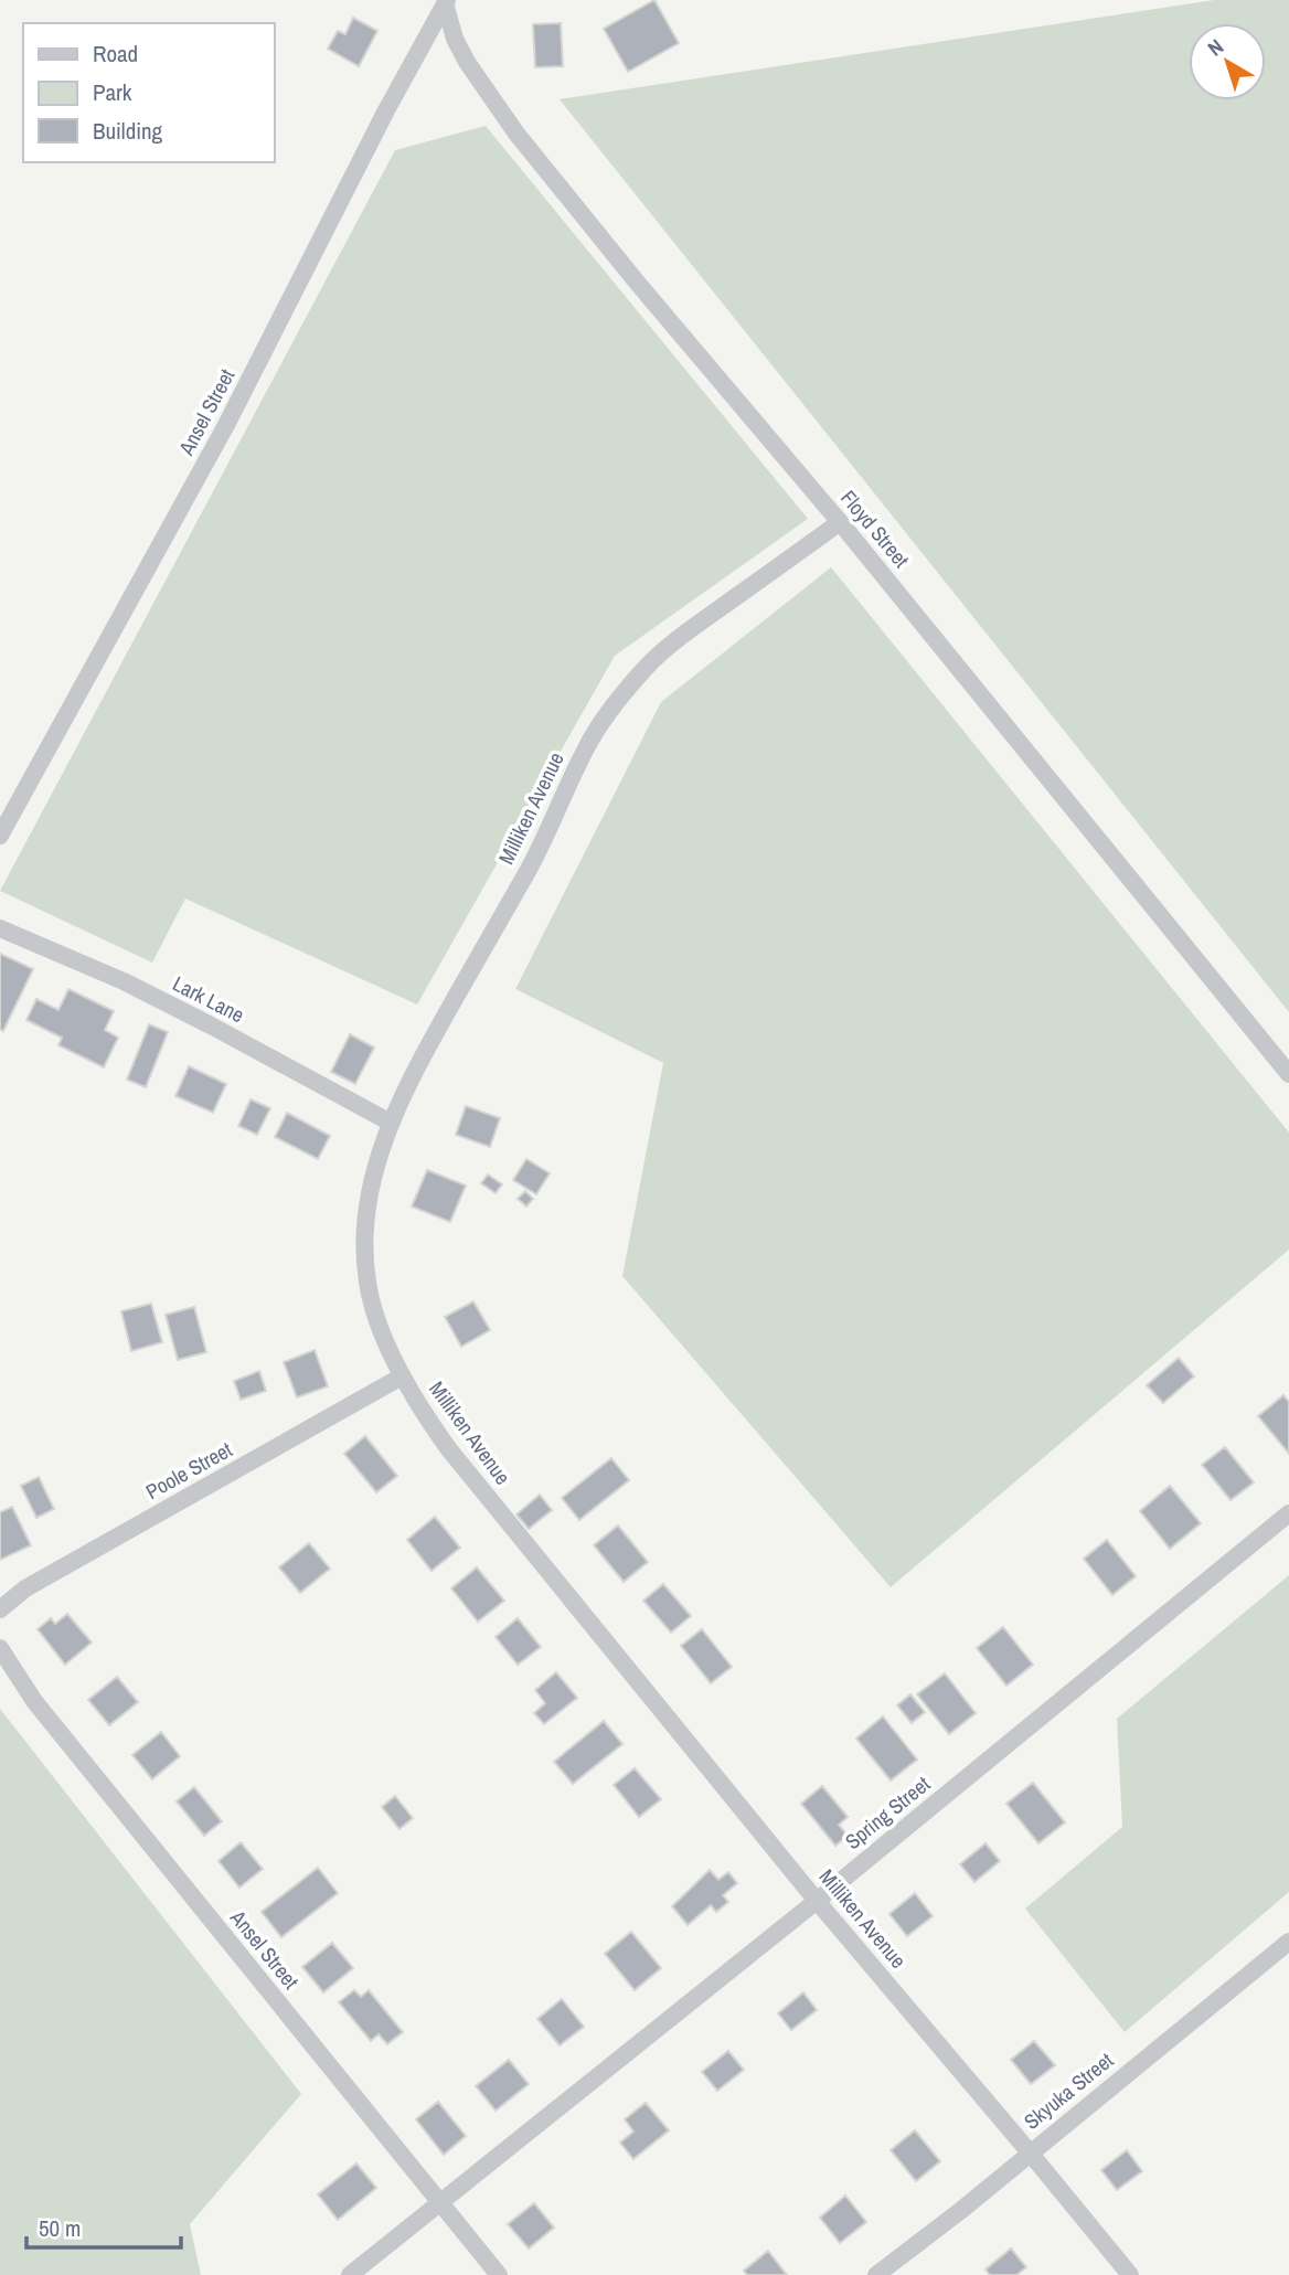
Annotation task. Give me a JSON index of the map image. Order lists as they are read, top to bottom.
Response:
{
  "streets": {
    "street": [
      "Ansel Street",
      "Floyd Street",
      "Milliken Avenue",
      "Lark Lane",
      "Poole Street",
      "Spring Street",
      "Skyuka Street"
    ]
  },
  "crossings": [
    ["Ansel Street", "Floyd Street"],
    ["Ansel Street", "Spring Street"],
    ["Floyd Street", "Milliken Avenue"],
    ["Milliken Avenue", "Lark Lane"],
    ["Milliken Avenue", "Poole Street"],
    ["Milliken Avenue", "Spring Street"],
    ["Milliken Avenue", "Skyuka Street"]
  ],
  "legend": ["Road", "Park", "Building"],
  "scale_bar": "50 m",
  "north": "top left"
}
